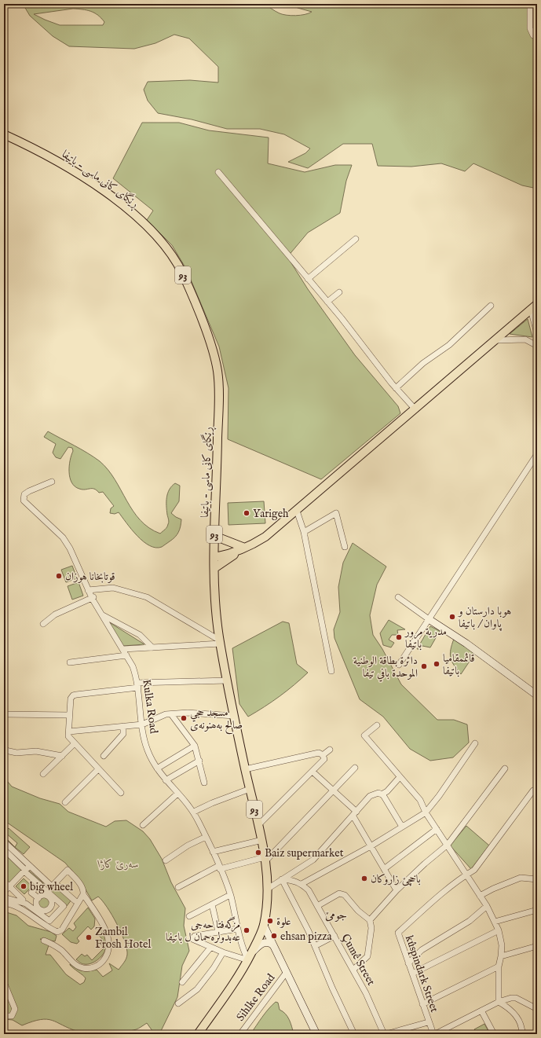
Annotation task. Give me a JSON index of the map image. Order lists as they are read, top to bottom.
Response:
{
  "streets": {
    "main road": ["ڕێگای کانی ماسی - باتيفا", "93"],
    "street": [
      "Kulka Road",
      "Çumê Street",
      "kûspindark Street",
      "Sihlke Road"
    ]
  },
  "crossings": [
    ["ڕێگای کانی ماسی - باتيفا", "Kulka Road"]
  ],
  "districts": ["جومێ"],
  "parks": ["سەرێ کاژا"],
  "places": [
    "Yarigeh",
    "قوتابخانا هوزان",
    "هوبا دارستان و پاوان / باتيفا",
    "مدرية مرور باتيفا",
    "قائممقاميا باتيفا",
    "دائرة بطاقة الوطنية الموحدة بافي تيفا",
    "مسجد حجي صالح بەھنونەی",
    "Baiz supermarket",
    "باخچێ زاروکان",
    "big wheel",
    "علوة",
    "مزگەفتا حەجی عەبدولرەحمان ل باتیفا",
    "ehsan pizza",
    "Zambil Frosh Hotel"
  ]
}
